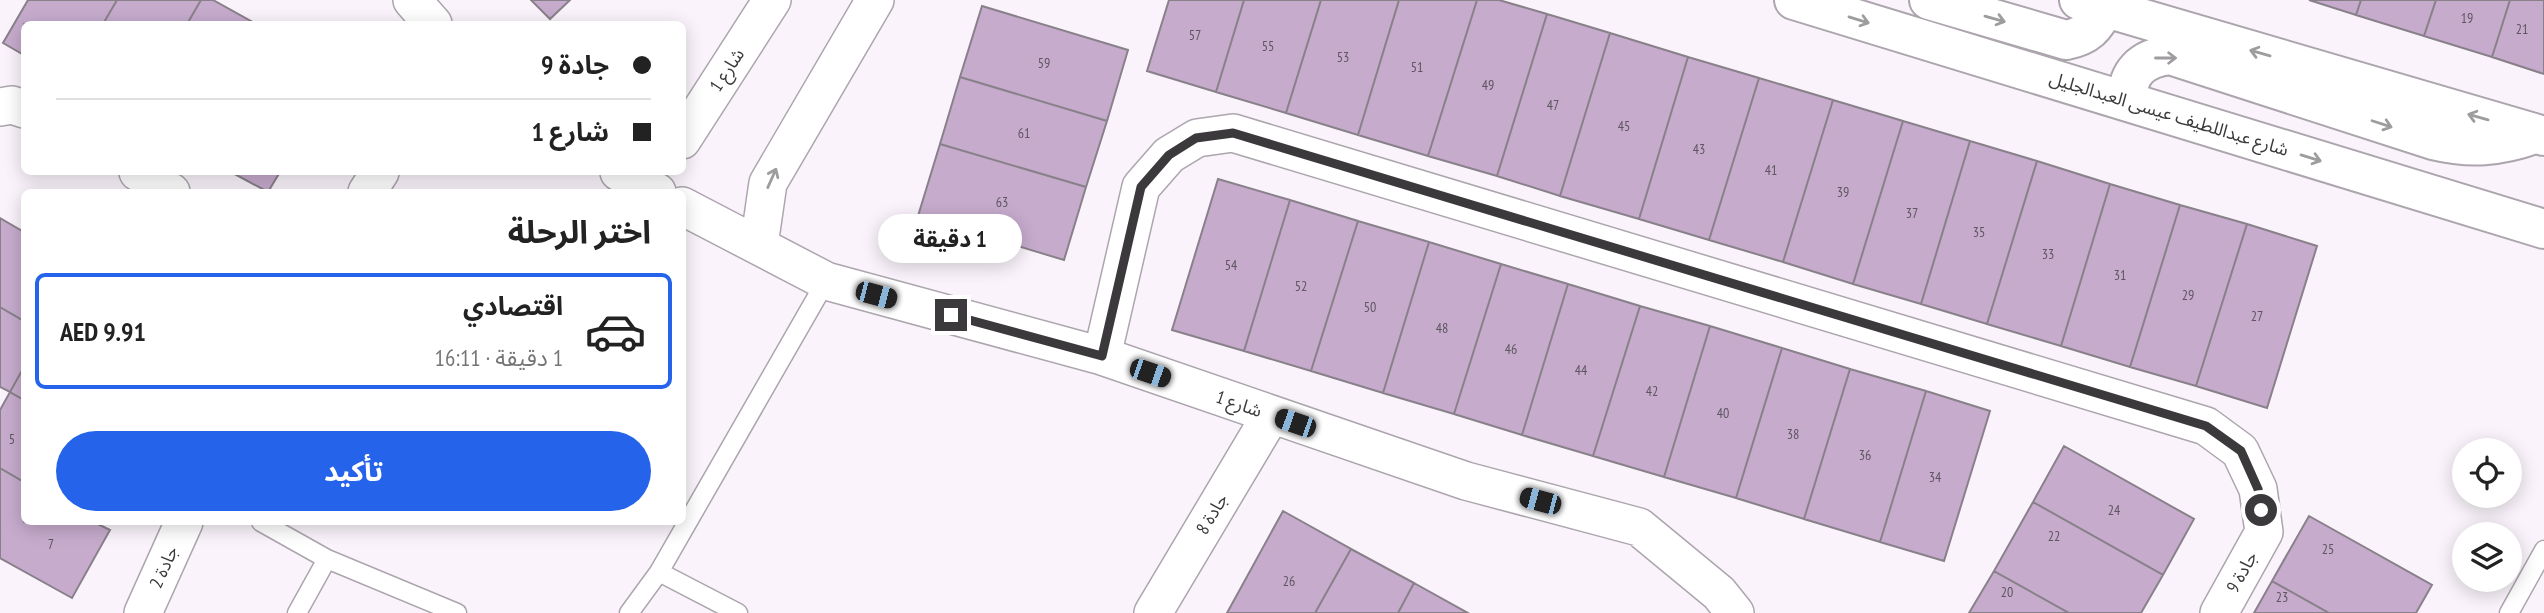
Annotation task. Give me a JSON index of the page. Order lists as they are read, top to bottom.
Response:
{
  "streets": {
    "main road": ["شارع عبداللطيف عيسى العبدالجليل"],
    "street": [
      "شارع 1",
      "جادة 8",
      "جادة 2",
      "جادة 9"
    ]
  },
  "crossings": [
    ["شارع 1", "جادة 8"],
    ["شارع 1", "جادة 9"]
  ],
  "house_numbers": [
    "19",
    "21",
    "57",
    "55",
    "53",
    "59",
    "51",
    "49",
    "47",
    "45",
    "61",
    "43",
    "41",
    "39",
    "63",
    "37",
    "35",
    "33",
    "54",
    "31",
    "52",
    "29",
    "50",
    "27",
    "48",
    "46",
    "44",
    "42",
    "40",
    "38",
    "5",
    "36",
    "34",
    "24",
    "22",
    "7",
    "25",
    "26",
    "20",
    "23"
  ],
  "page": {
    "banner": ["جادة 9", "شارع 1"],
    "heading": "اختر الرحلة",
    "bubble": "1 دقيقة",
    "list": [
      {
        "name": "اقتصادي",
        "note": "1 دقيقة · 16:11",
        "value": "AED 9.91"
      }
    ],
    "buttons": "تأكيد"
  }
}
